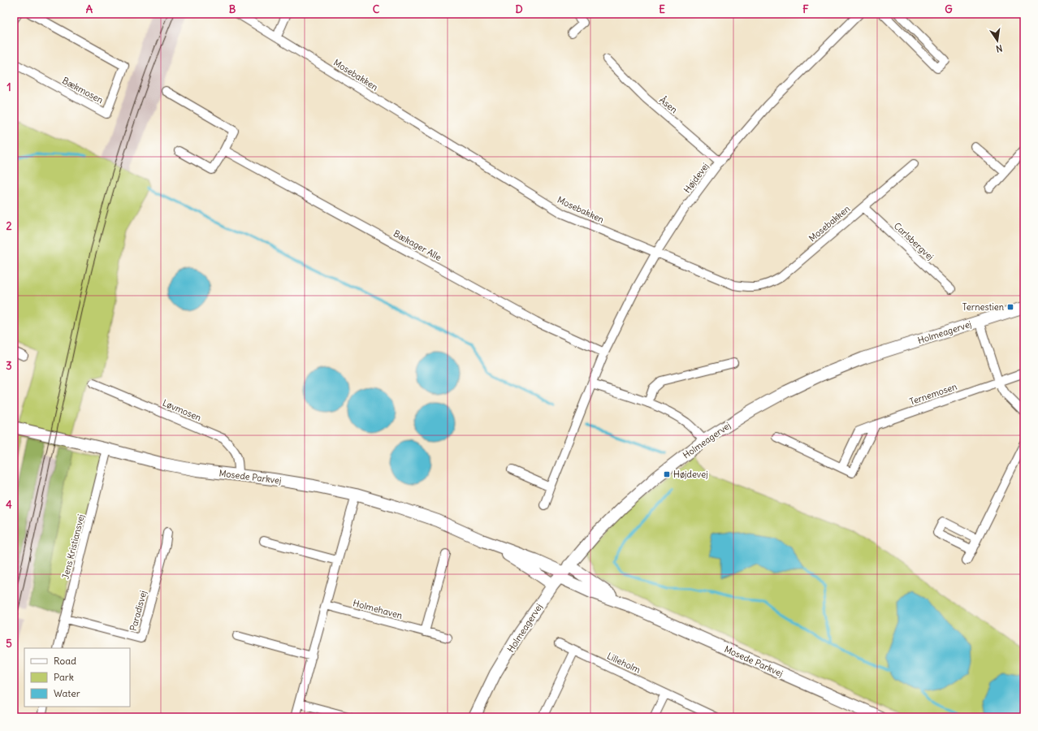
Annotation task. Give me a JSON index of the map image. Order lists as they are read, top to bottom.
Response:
{
  "streets": {
    "street": [
      "Mosebakken",
      "Bækmosen",
      "Åsen",
      "Højdevej",
      "Carlsbergvej",
      "Bækager Alle",
      "Holmeagervej",
      "Ternemosen",
      "Løvmosen",
      "Mosede Parkvej",
      "Jens Kristiansvej",
      "Holmehaven",
      "Paradisvej",
      "Lilleholm"
    ]
  },
  "crossings": [
    ["Mosebakken", "Højdevej"],
    ["Mosebakken", "Carlsbergvej"],
    ["Åsen", "Højdevej"],
    ["Højdevej", "Bækager Alle"],
    ["Holmeagervej", "Mosede Parkvej"],
    ["Løvmosen", "Mosede Parkvej"],
    ["Mosede Parkvej", "Jens Kristiansvej"],
    ["Jens Kristiansvej", "Paradisvej"]
  ],
  "places": {
    "transit": ["Ternestien", "Højdevej"]
  },
  "legend": ["Road", "Park", "Water"],
  "north": "bottom",
  "grid": {
    "columns": [
      "A",
      "B",
      "C",
      "D",
      "E",
      "F",
      "G"
    ],
    "rows": [
      "1",
      "2",
      "3",
      "4",
      "5"
    ]
  }
}
